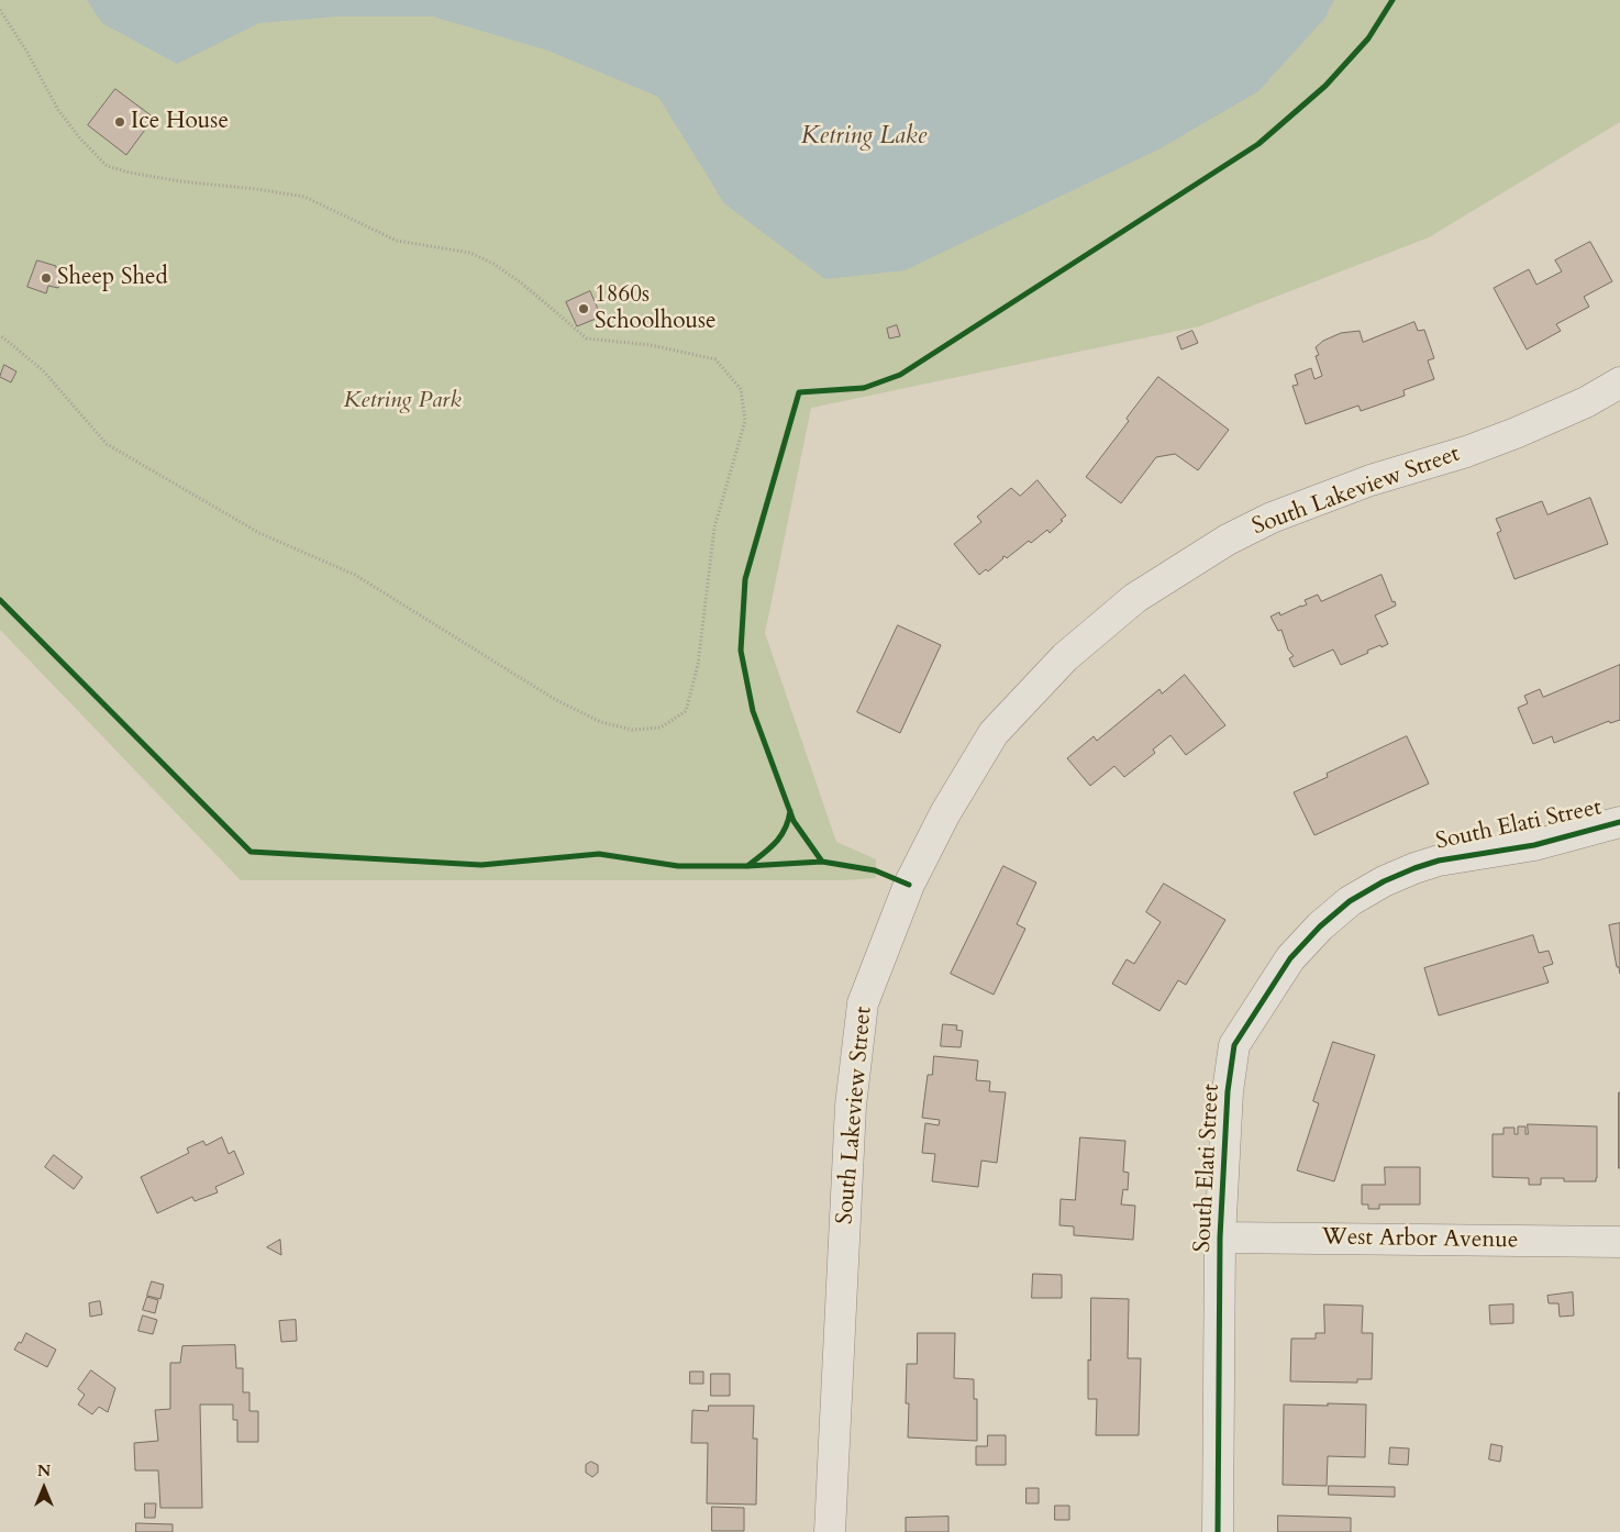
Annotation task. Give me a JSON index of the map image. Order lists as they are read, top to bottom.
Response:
{
  "streets": {
    "street": ["South Lakeview Street", "South Elati Street", "West Arbor Avenue"]
  },
  "crossings": [
    ["South Elati Street", "West Arbor Avenue"]
  ],
  "water": ["Ketring Lake"],
  "parks": ["Ketring Park"],
  "places": ["Ice House", "Sheep Shed", "1860s Schoolhouse"],
  "north": "top"
}
